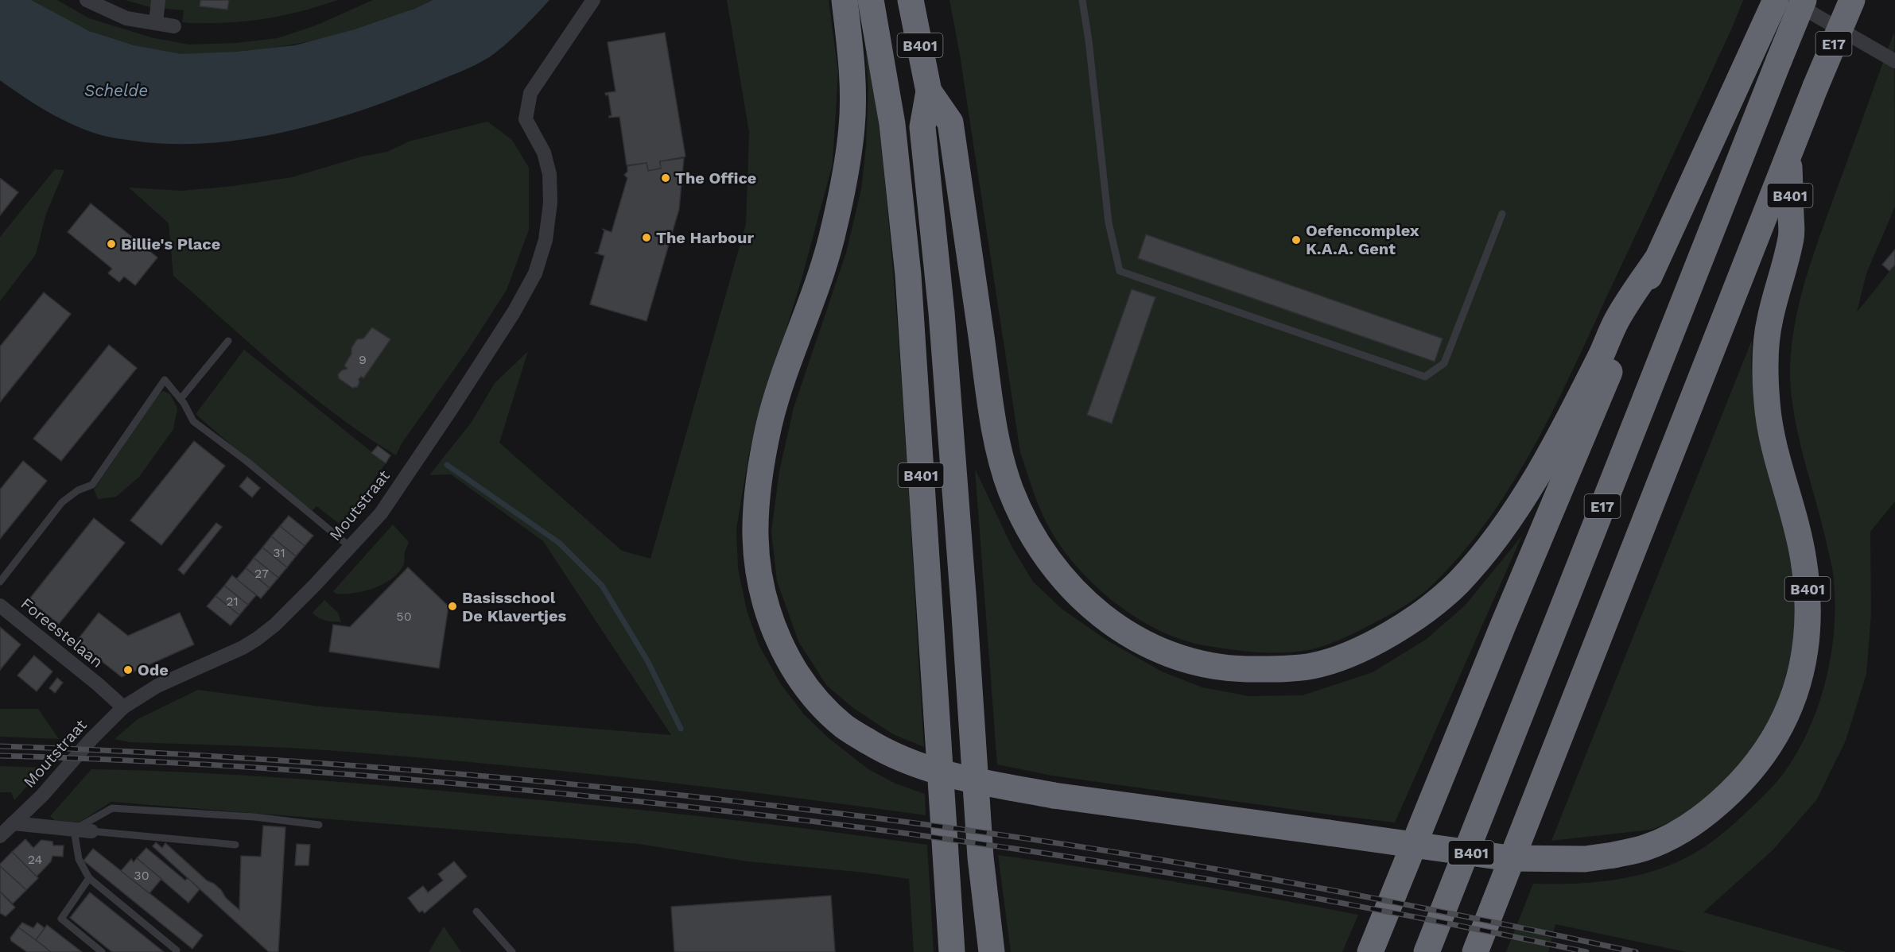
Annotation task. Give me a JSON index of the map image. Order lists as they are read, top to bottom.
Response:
{
  "streets": {
    "highway": ["E17", "B401"],
    "street": ["Moutstraat", "Foreestelaan"]
  },
  "crossings": [
    ["E17", "B401"],
    ["Moutstraat", "Foreestelaan"]
  ],
  "water": ["Schelde"],
  "places": [
    "The Office",
    "The Harbour",
    "Oefencomplex K.A.A. Gent",
    "Billie's Place",
    "Basisschool De Klavertjes",
    "Ode"
  ],
  "house_numbers": [
    "9",
    "31",
    "27",
    "21",
    "50",
    "24",
    "30"
  ]
}
